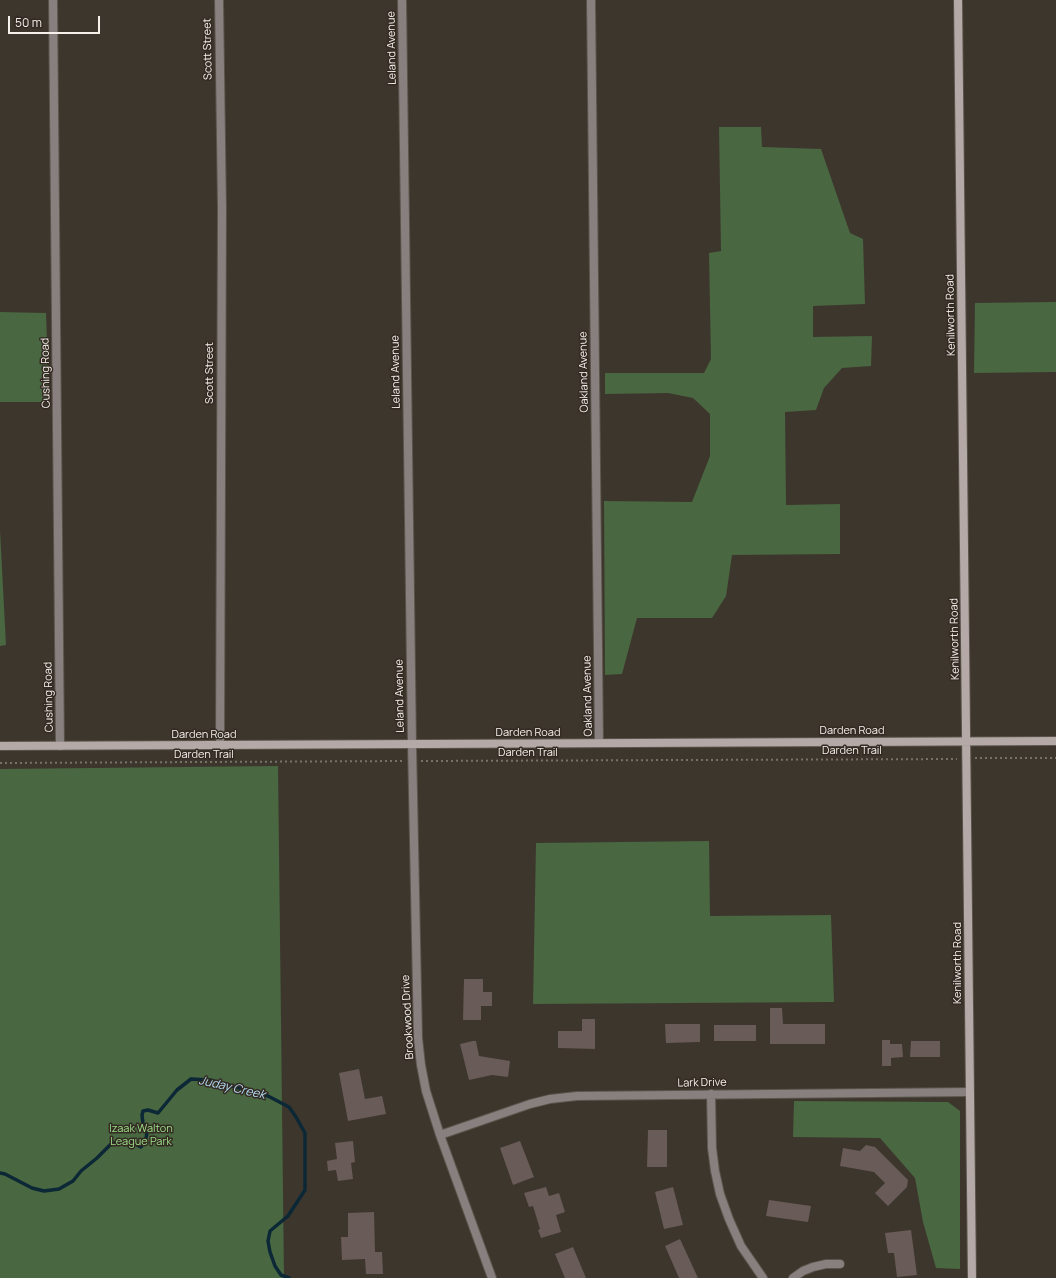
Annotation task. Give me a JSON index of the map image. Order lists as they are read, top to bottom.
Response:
{
  "streets": {
    "street": [
      "Leland Avenue",
      "Scott Street",
      "Kenilworth Road",
      "Oakland Avenue",
      "Cushing Road",
      "Darden Road",
      "Brookwood Drive",
      "Lark Drive"
    ],
    "path": ["Darden Trail"]
  },
  "crossings": [
    ["Leland Avenue", "Darden Road"],
    ["Leland Avenue", "Brookwood Drive"],
    ["Scott Street", "Darden Road"],
    ["Kenilworth Road", "Darden Road"],
    ["Kenilworth Road", "Darden Trail"],
    ["Kenilworth Road", "Lark Drive"],
    ["Oakland Avenue", "Darden Road"],
    ["Cushing Road", "Darden Road"],
    ["Darden Road", "Brookwood Drive"],
    ["Darden Trail", "Brookwood Drive"],
    ["Brookwood Drive", "Lark Drive"]
  ],
  "water": ["Juday Creek"],
  "parks": ["Izaak Walton League Park"],
  "scale_bar": "50 m"
}
